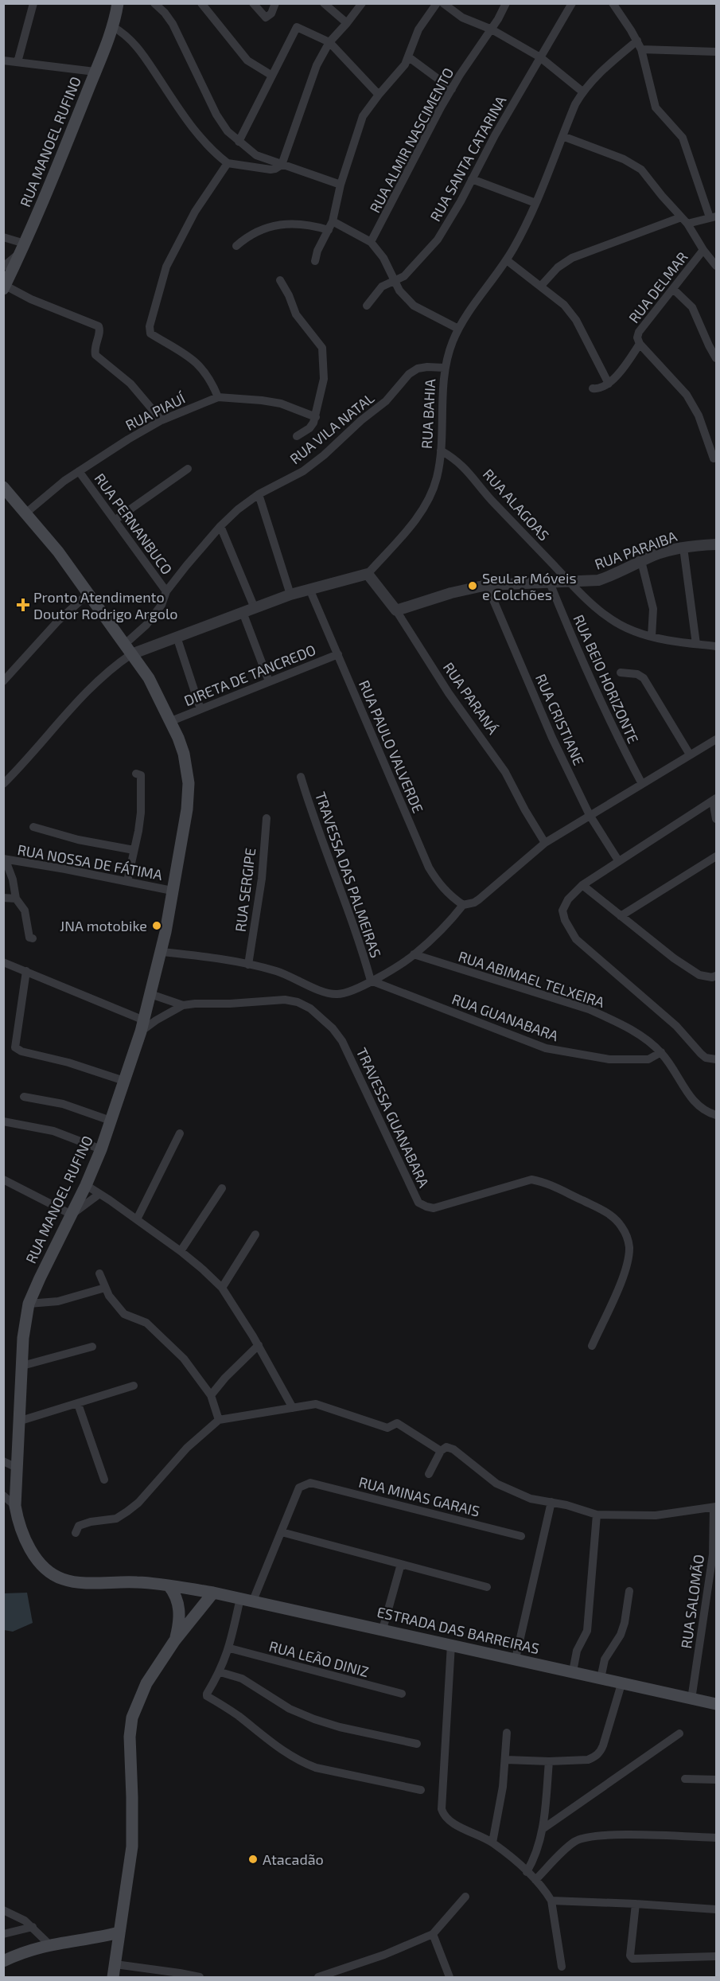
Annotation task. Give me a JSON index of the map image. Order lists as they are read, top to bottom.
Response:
{
  "streets": {
    "main road": ["RUA MANOEL RUFINO", "ESTRADA DAS BARREIRAS"],
    "street": [
      "RUA ALMIR NASCIMENTO",
      "RUA SANTA CATARINA",
      "RUA DELMAR",
      "RUA PIAUÍ",
      "RUA BAHIA",
      "RUA VILA NATAL",
      "RUA ALAGOAS",
      "RUA PERNANBUCO",
      "RUA PARAIBA",
      "DIRETA DE TANCREDO",
      "RUA BEIO HORIZONTE",
      "RUA PARANÁ",
      "RUA CRISTIANE",
      "RUA PAULO VALVERDE",
      "RUA NOSSA DE FÁTIMA",
      "TRAVESSA DAS PALMEIRAS",
      "RUA SERGIPE",
      "RUA ABIMAEL TELXEIRA",
      "RUA GUANABARA",
      "TRAVESSA GUANABARA",
      "RUA MINAS GARAIS",
      "RUA SALOMÃO",
      "RUA LEÃO DINIZ"
    ]
  },
  "crossings": [
    ["RUA MANOEL RUFINO", "RUA PIAUÍ"],
    ["RUA MANOEL RUFINO", "RUA VILA NATAL"],
    ["RUA MANOEL RUFINO", "DIRETA DE TANCREDO"],
    ["RUA MANOEL RUFINO", "RUA NOSSA DE FÁTIMA"],
    ["RUA MANOEL RUFINO", "TRAVESSA GUANABARA"],
    ["RUA MANOEL RUFINO", "ESTRADA DAS BARREIRAS"],
    ["RUA PIAUÍ", "RUA PERNANBUCO"],
    ["RUA BAHIA", "RUA VILA NATAL"],
    ["RUA BAHIA", "RUA ALAGOAS"],
    ["RUA BAHIA", "RUA PARANÁ"],
    ["RUA VILA NATAL", "RUA PERNANBUCO"],
    ["RUA ALAGOAS", "RUA PARAIBA"],
    ["RUA PARAIBA", "RUA BEIO HORIZONTE"],
    ["RUA PARAIBA", "RUA PARANÁ"],
    ["RUA PARAIBA", "RUA CRISTIANE"],
    ["DIRETA DE TANCREDO", "RUA PAULO VALVERDE"],
    ["TRAVESSA DAS PALMEIRAS", "RUA GUANABARA"],
    ["RUA ABIMAEL TELXEIRA", "RUA GUANABARA"],
    ["RUA SALOMÃO", "ESTRADA DAS BARREIRAS"]
  ],
  "places": {
    "other": ["SeuLar Móveis e Colchões", "JNA motobike", "Atacadão"],
    "health": ["Pronto Atendimento Doutor Rodrigo Argolo"]
  }
}
